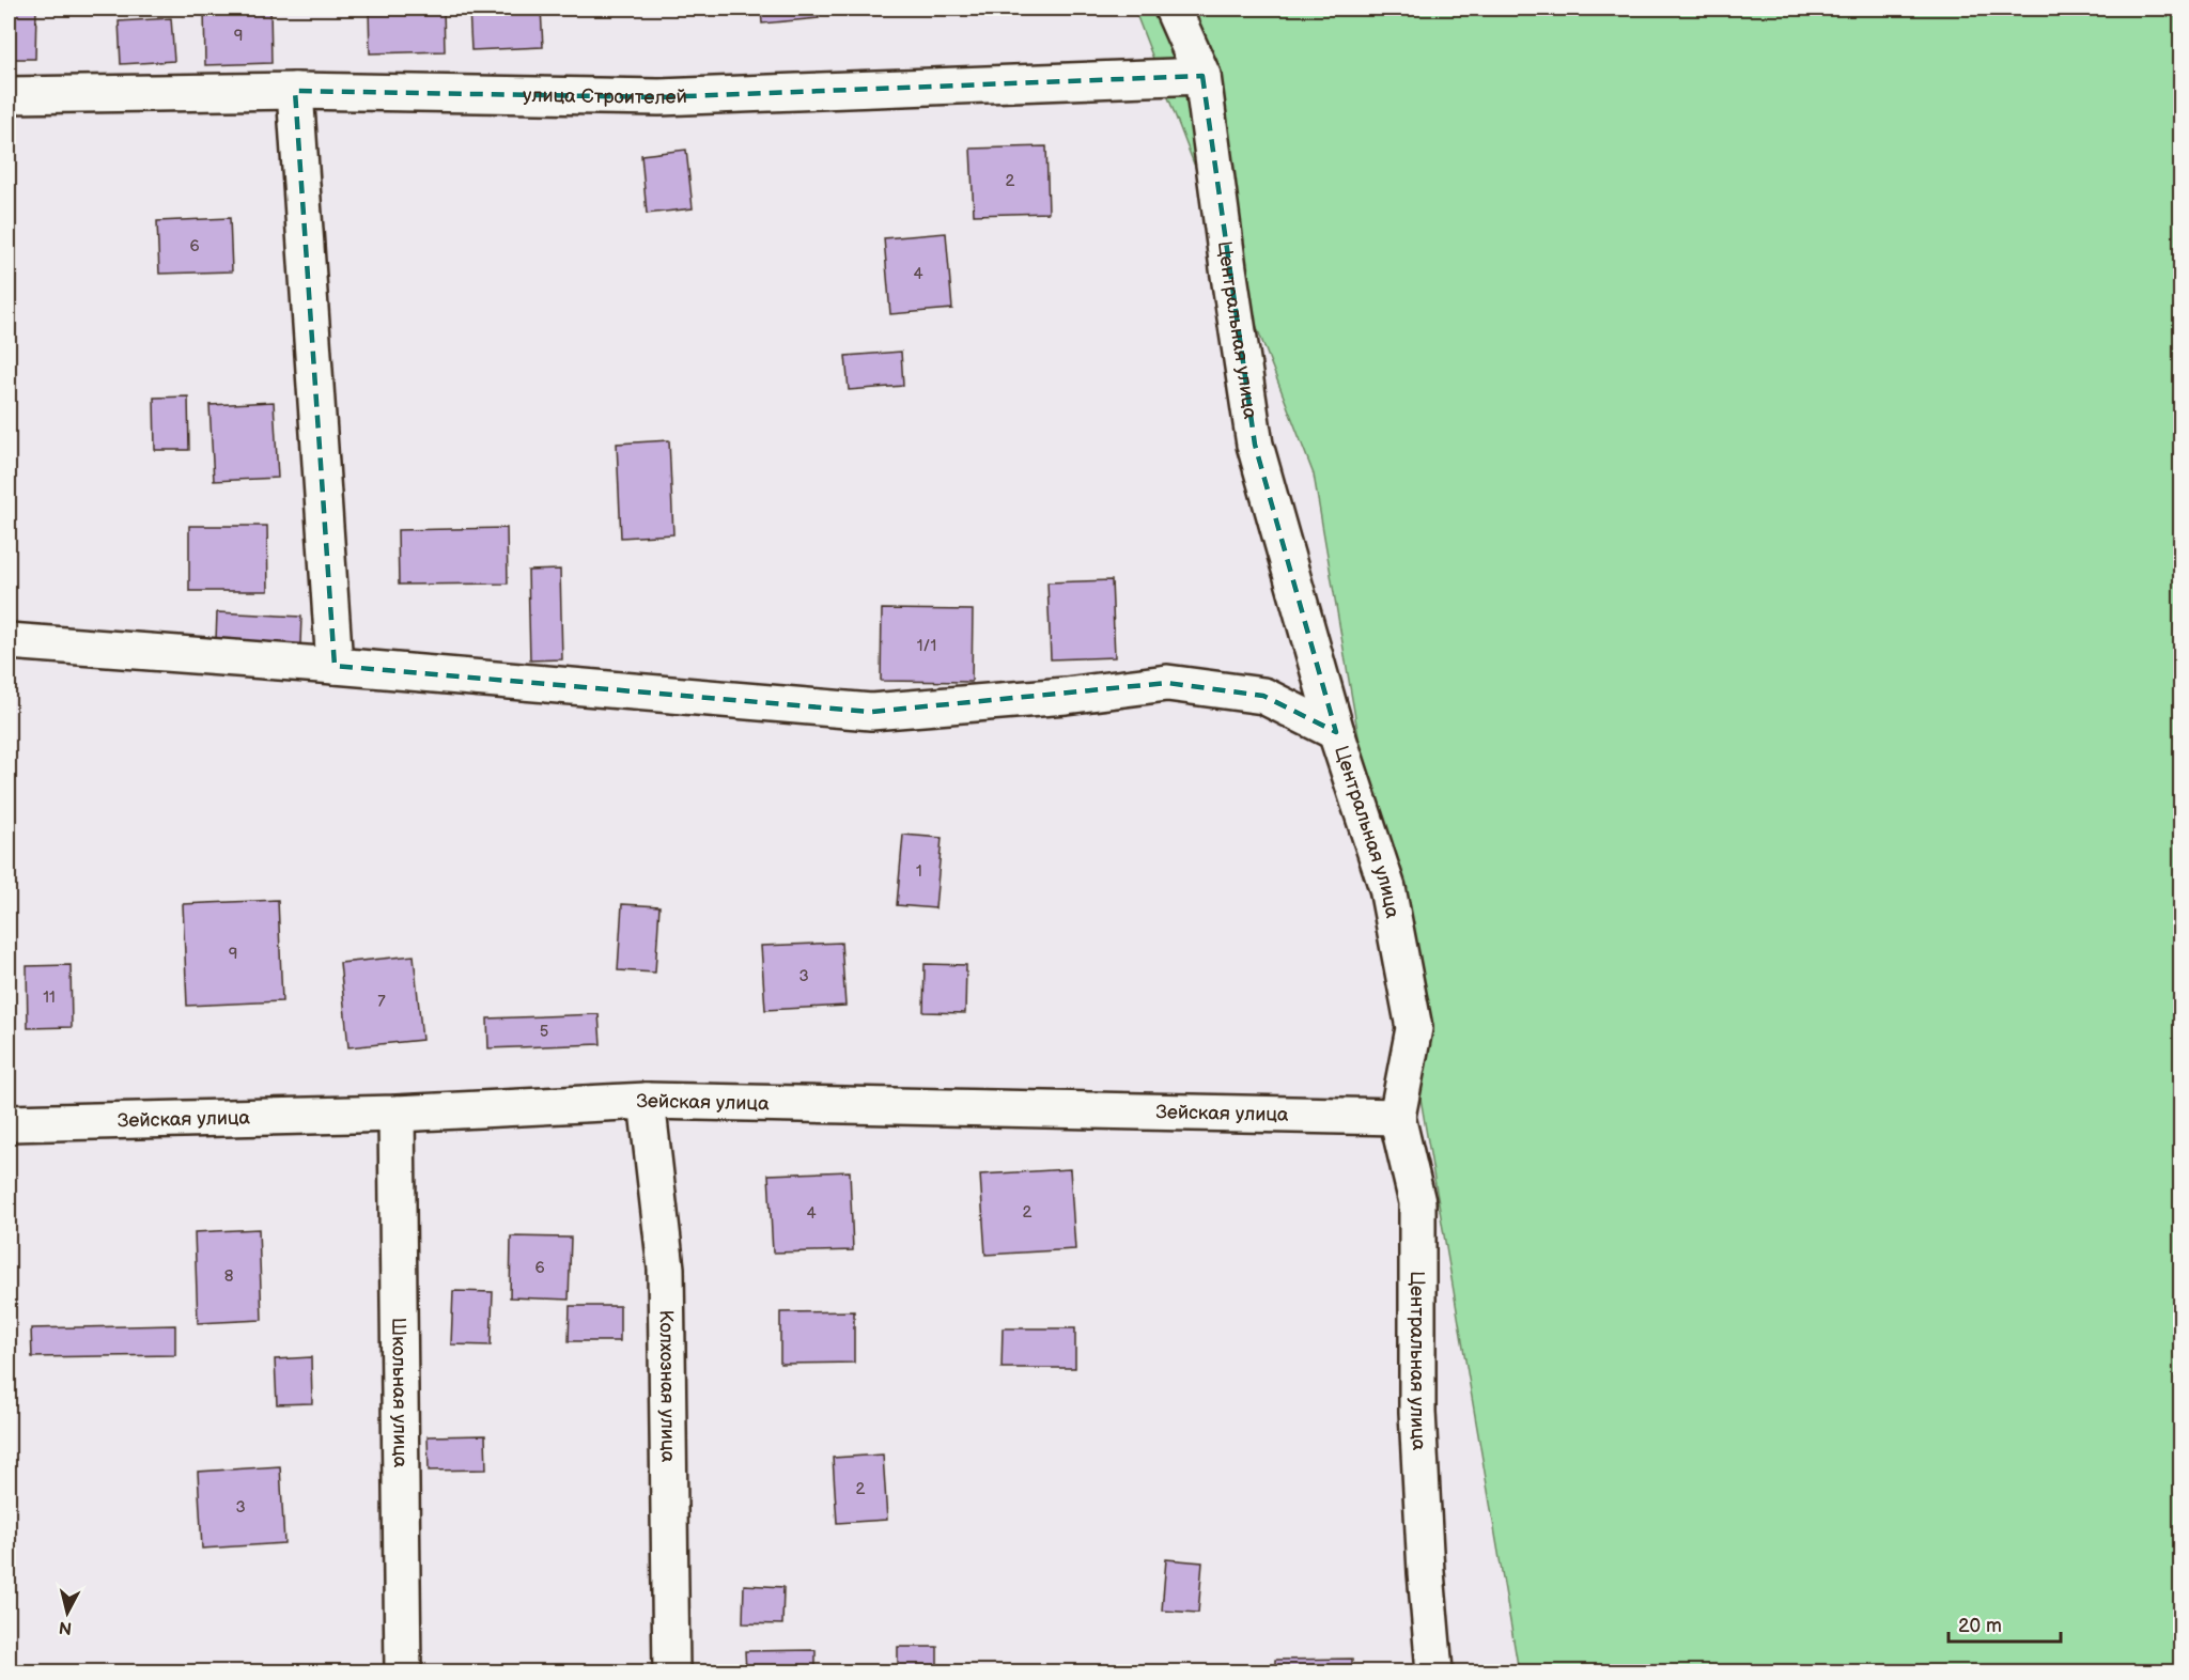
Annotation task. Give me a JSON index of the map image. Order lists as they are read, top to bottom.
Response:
{
  "streets": {
    "street": [
      "улица Строителей",
      "Центральная улица",
      "Зейская улица",
      "Колхозная улица",
      "Школьная улица"
    ]
  },
  "crossings": [
    ["улица Строителей", "Центральная улица"],
    ["Центральная улица", "Зейская улица"],
    ["Зейская улица", "Колхозная улица"],
    ["Зейская улица", "Школьная улица"]
  ],
  "house_numbers": [
    "9",
    "2",
    "6",
    "4",
    "1/1",
    "1",
    "9",
    "3",
    "11",
    "7",
    "5",
    "2",
    "4",
    "6",
    "8",
    "2",
    "3"
  ],
  "scale_bar": "20 m",
  "north": "bottom"
}
